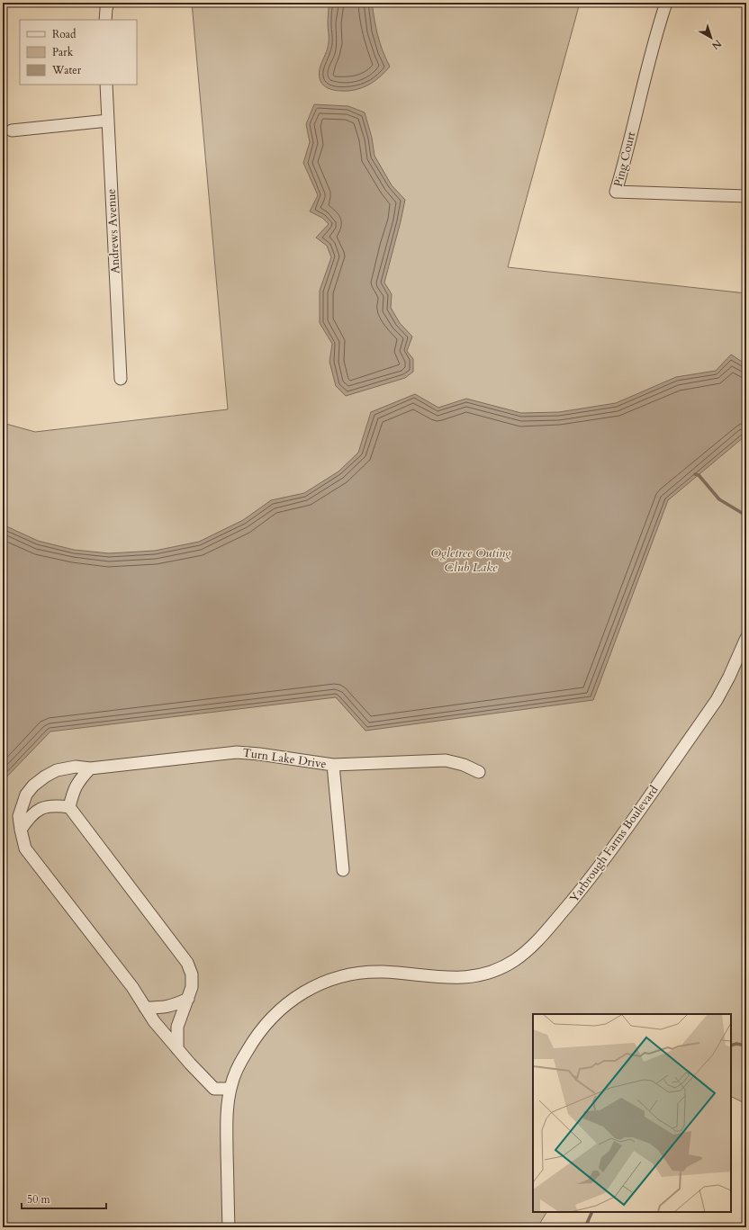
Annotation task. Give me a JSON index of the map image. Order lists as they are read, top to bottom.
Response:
{
  "streets": {
    "street": [
      "Ping Court",
      "Andrews Avenue",
      "Turn Lake Drive",
      "Yarbrough Farms Boulevard"
    ]
  },
  "crossings": [
    ["Turn Lake Drive", "Yarbrough Farms Boulevard"]
  ],
  "water": ["Ogletree Outing Club Lake"],
  "legend": ["Road", "Park", "Water"],
  "scale_bar": "50 m",
  "north": "bottom right"
}
